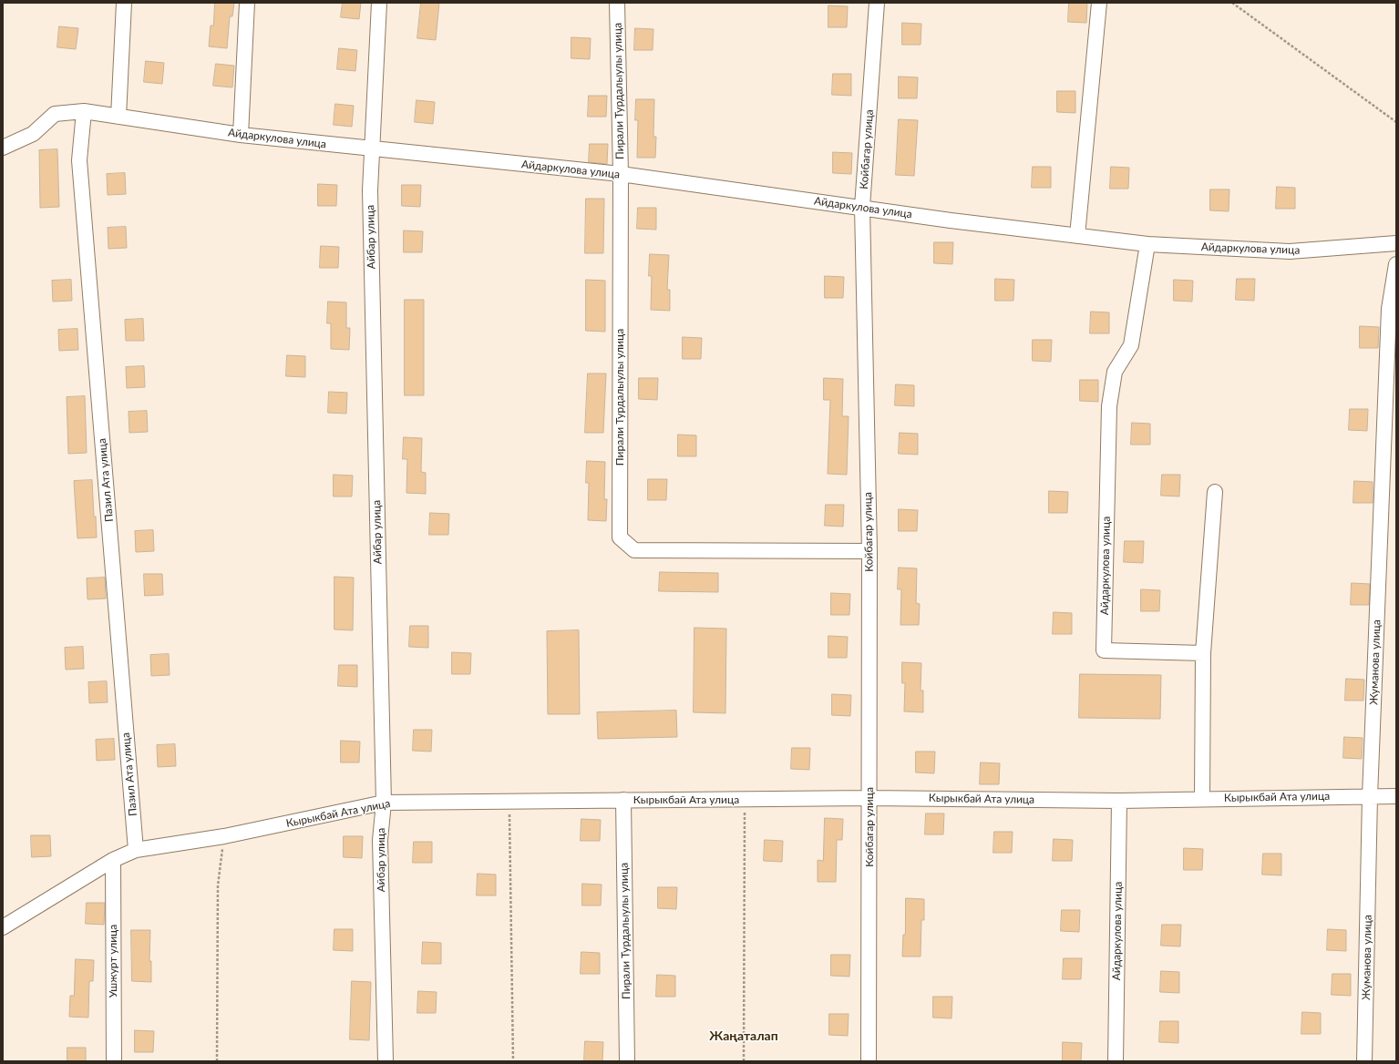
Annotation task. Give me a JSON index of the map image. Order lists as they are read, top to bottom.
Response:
{
  "streets": {
    "street": [
      "Пирали Турдалыулы улица",
      "Айдаркулова улица",
      "Койбагар улица",
      "Айбар улица",
      "Пазил Ата улица",
      "Жуманова улица",
      "Кырыкбай Ата улица",
      "Ушжурт улица"
    ]
  },
  "crossings": [
    ["Пирали Турдалыулы улица", "Айдаркулова улица"],
    ["Пирали Турдалыулы улица", "Койбагар улица"],
    ["Пирали Турдалыулы улица", "Кырыкбай Ата улица"],
    ["Айдаркулова улица", "Койбагар улица"],
    ["Айдаркулова улица", "Айбар улица"],
    ["Айдаркулова улица", "Пазил Ата улица"],
    ["Айдаркулова улица", "Кырыкбай Ата улица"],
    ["Койбагар улица", "Кырыкбай Ата улица"],
    ["Айбар улица", "Кырыкбай Ата улица"],
    ["Пазил Ата улица", "Кырыкбай Ата улица"],
    ["Жуманова улица", "Кырыкбай Ата улица"],
    ["Кырыкбай Ата улица", "Ушжурт улица"]
  ],
  "districts": ["Жаңаталап"]
}
